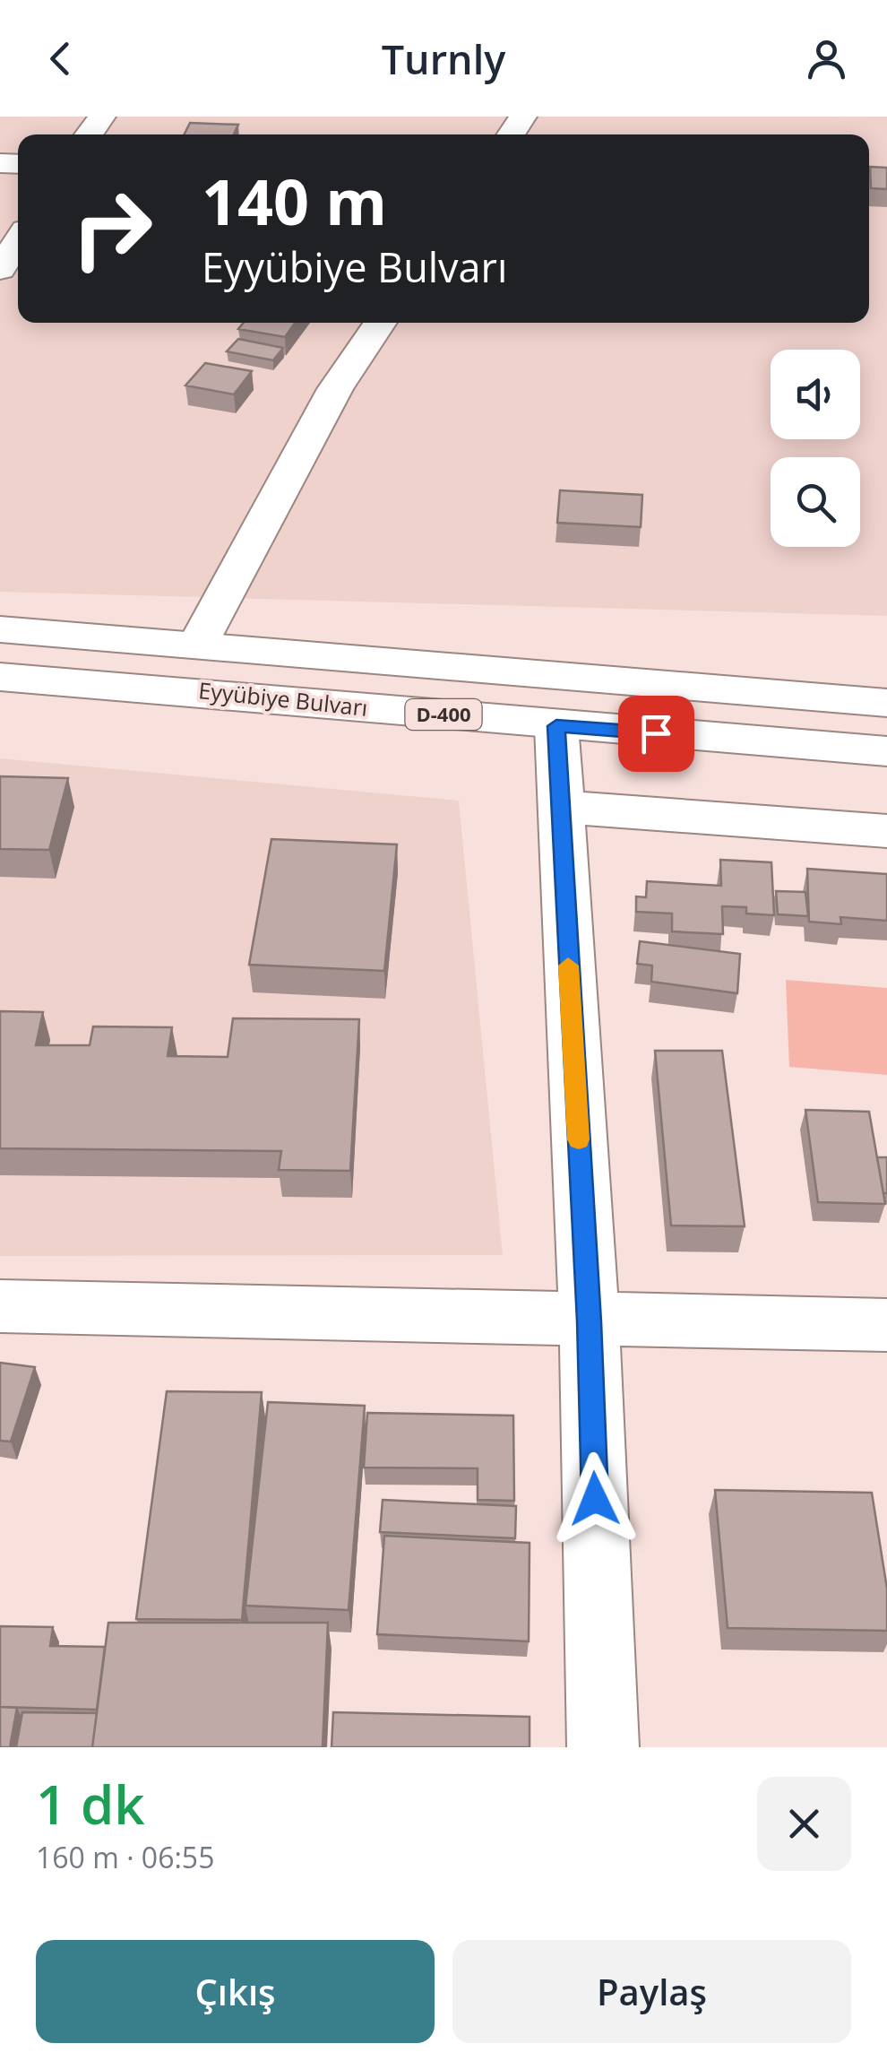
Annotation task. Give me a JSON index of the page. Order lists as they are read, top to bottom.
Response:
{
  "streets": {
    "main road": ["Eyyübiye Bulvarı", "D-400"]
  },
  "page": {
    "header": "Turnly",
    "turn": ["140 m", "Eyyübiye Bulvarı"],
    "heading": ["1 dk", "160 m · 06:55"],
    "buttons": ["Çıkış", "Paylaş"]
  }
}
